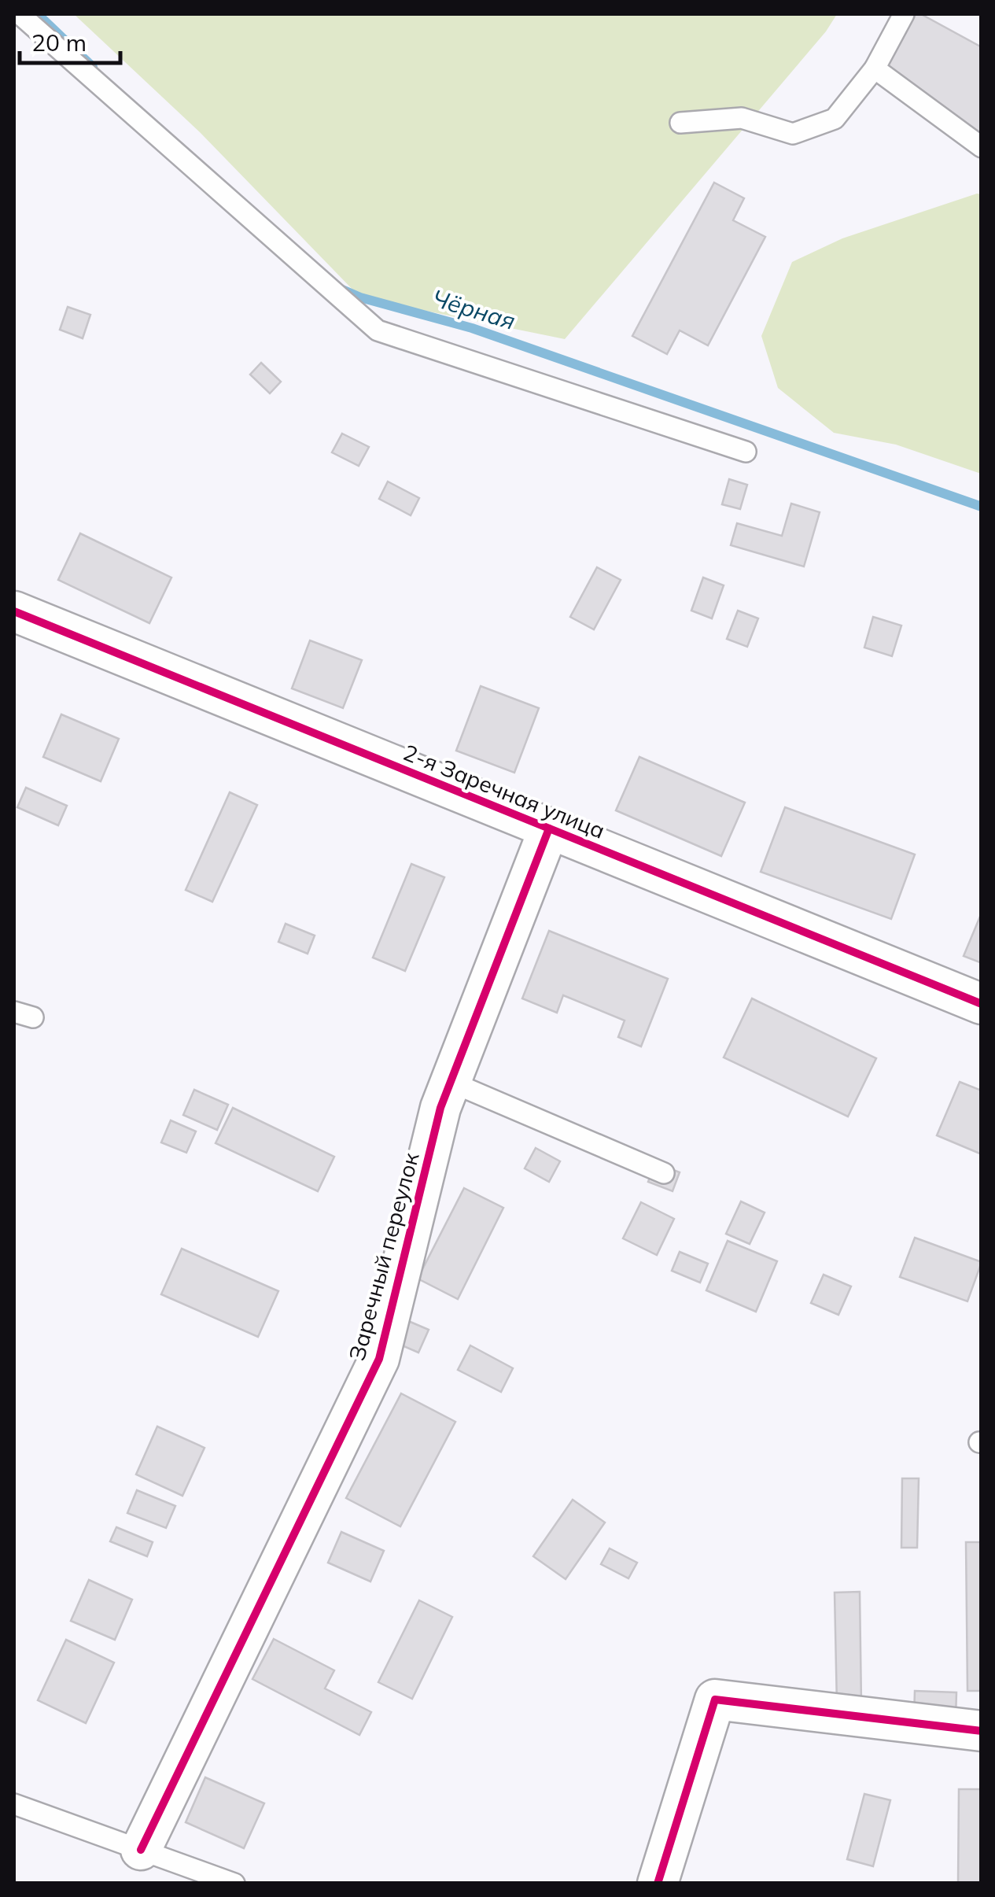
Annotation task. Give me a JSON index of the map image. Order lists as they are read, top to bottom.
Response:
{
  "streets": {
    "street": ["2-я Заречная улица", "Заречный переулок"]
  },
  "crossings": [
    ["2-я Заречная улица", "Заречный переулок"]
  ],
  "water": ["Чёрная"],
  "scale_bar": "20 m"
}
